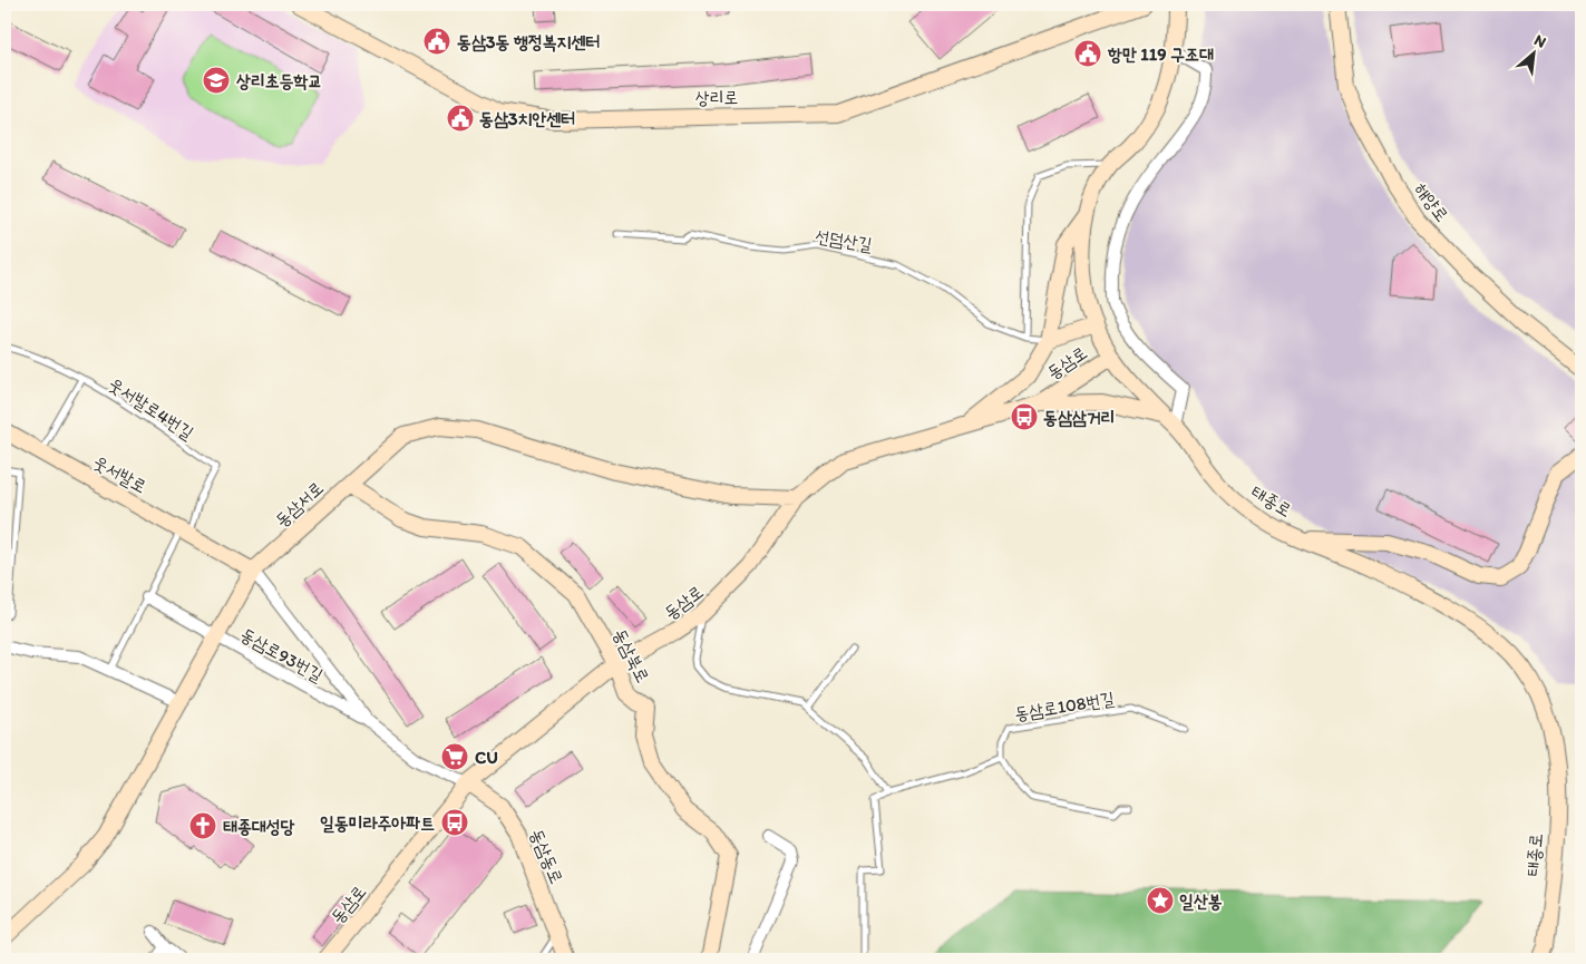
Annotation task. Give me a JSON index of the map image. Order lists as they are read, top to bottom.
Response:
{
  "streets": {
    "street": [
      "상리로",
      "해양로",
      "동삼로",
      "웃서발로",
      "태종로",
      "동삼서로",
      "동삼로93번길",
      "동삼북로",
      "동삼동로"
    ],
    "lane": ["선덤산길", "웃서발로4번길", "동삼로108번길"]
  },
  "crossings": [
    ["동삼로", "태종로"],
    ["동삼로", "동삼서로"],
    ["동삼로", "동삼로93번길"],
    ["동삼로", "동삼북로"],
    ["동삼로", "동삼동로"],
    ["웃서발로4번길", "웃서발로"],
    ["웃서발로", "동삼서로"],
    ["동삼서로", "동삼로93번길"],
    ["동삼서로", "동삼북로"],
    ["동삼로93번길", "동삼동로"]
  ],
  "places": {
    "public building": ["동삼3동 행정복지센터", "항만 119 구조대", "동삼3치안센터"],
    "school or university": ["상리초등학교"],
    "bus stop": ["동삼삼거리", "일동미라주아파트"],
    "supermarket": ["CU"],
    "church": ["태종대성당"],
    "place": ["일산봉"]
  },
  "north": "top right"
}
